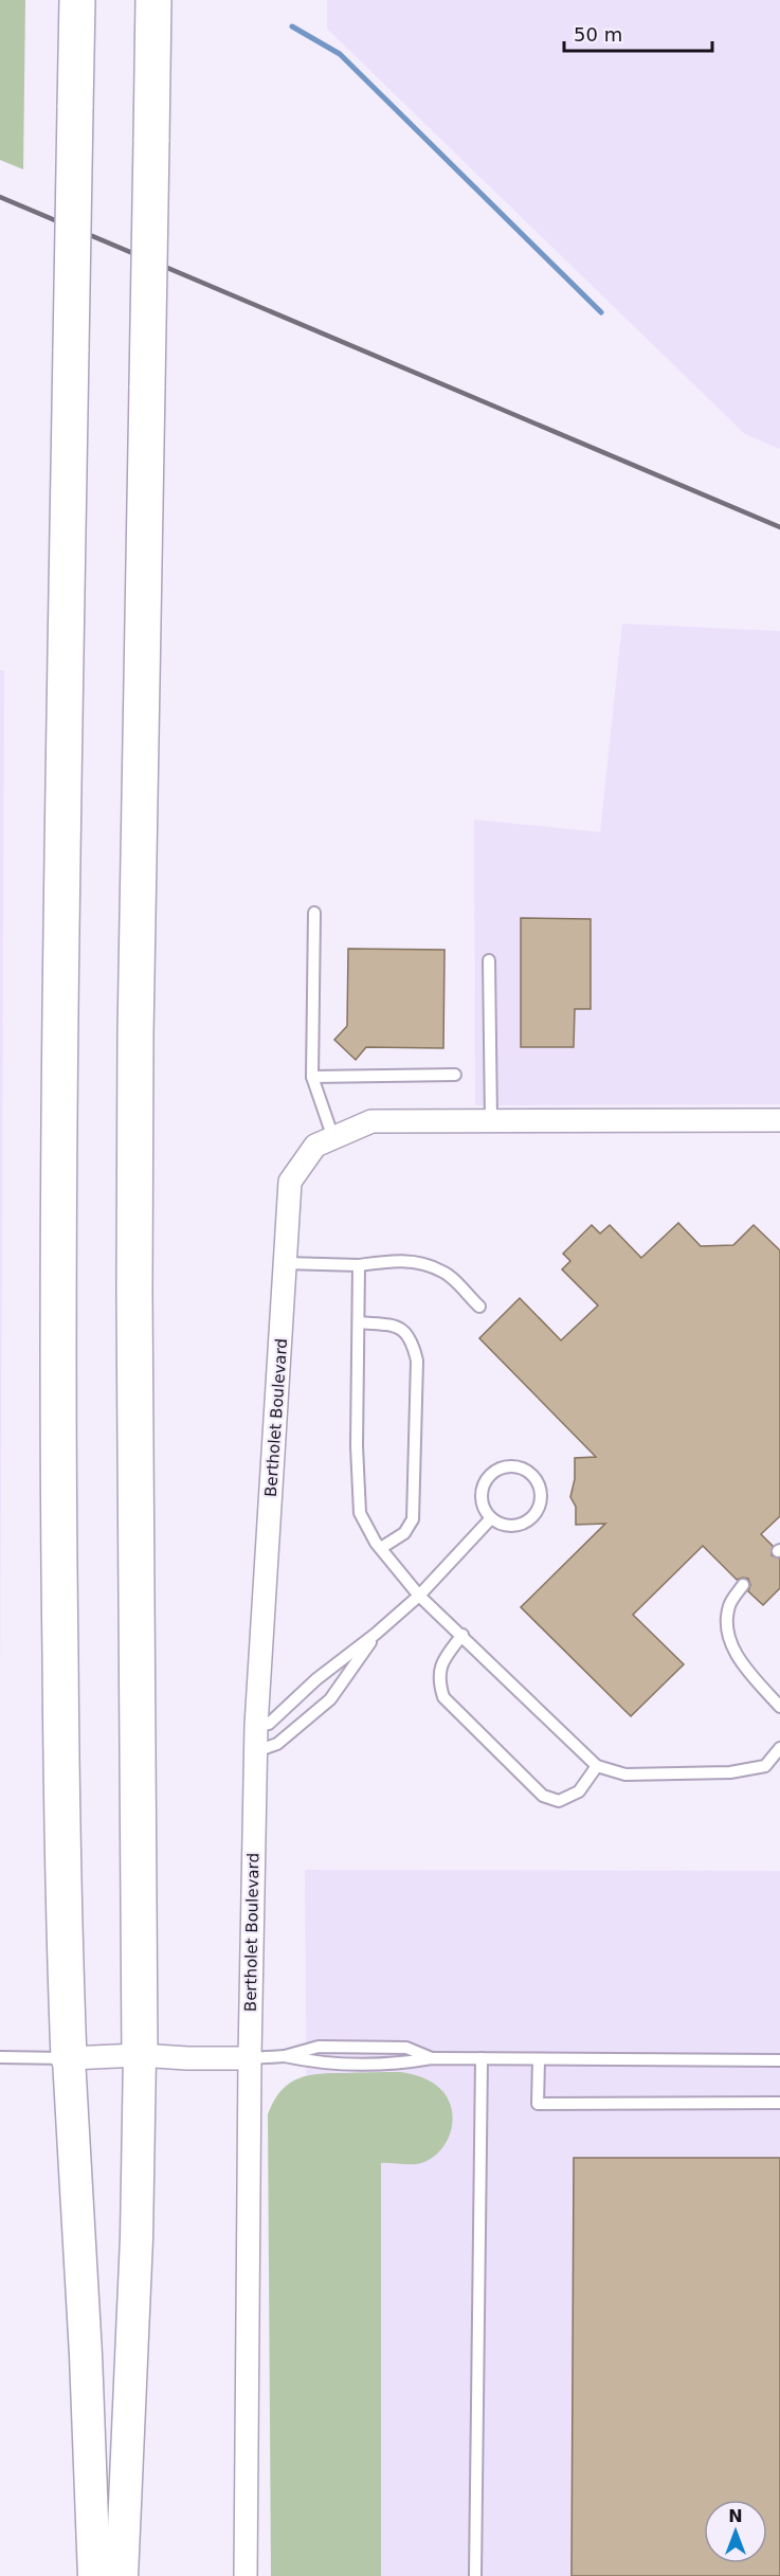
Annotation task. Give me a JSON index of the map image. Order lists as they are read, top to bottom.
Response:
{
  "streets": {
    "street": ["Bertholet Boulevard"]
  },
  "scale_bar": "50 m",
  "north": "top"
}
